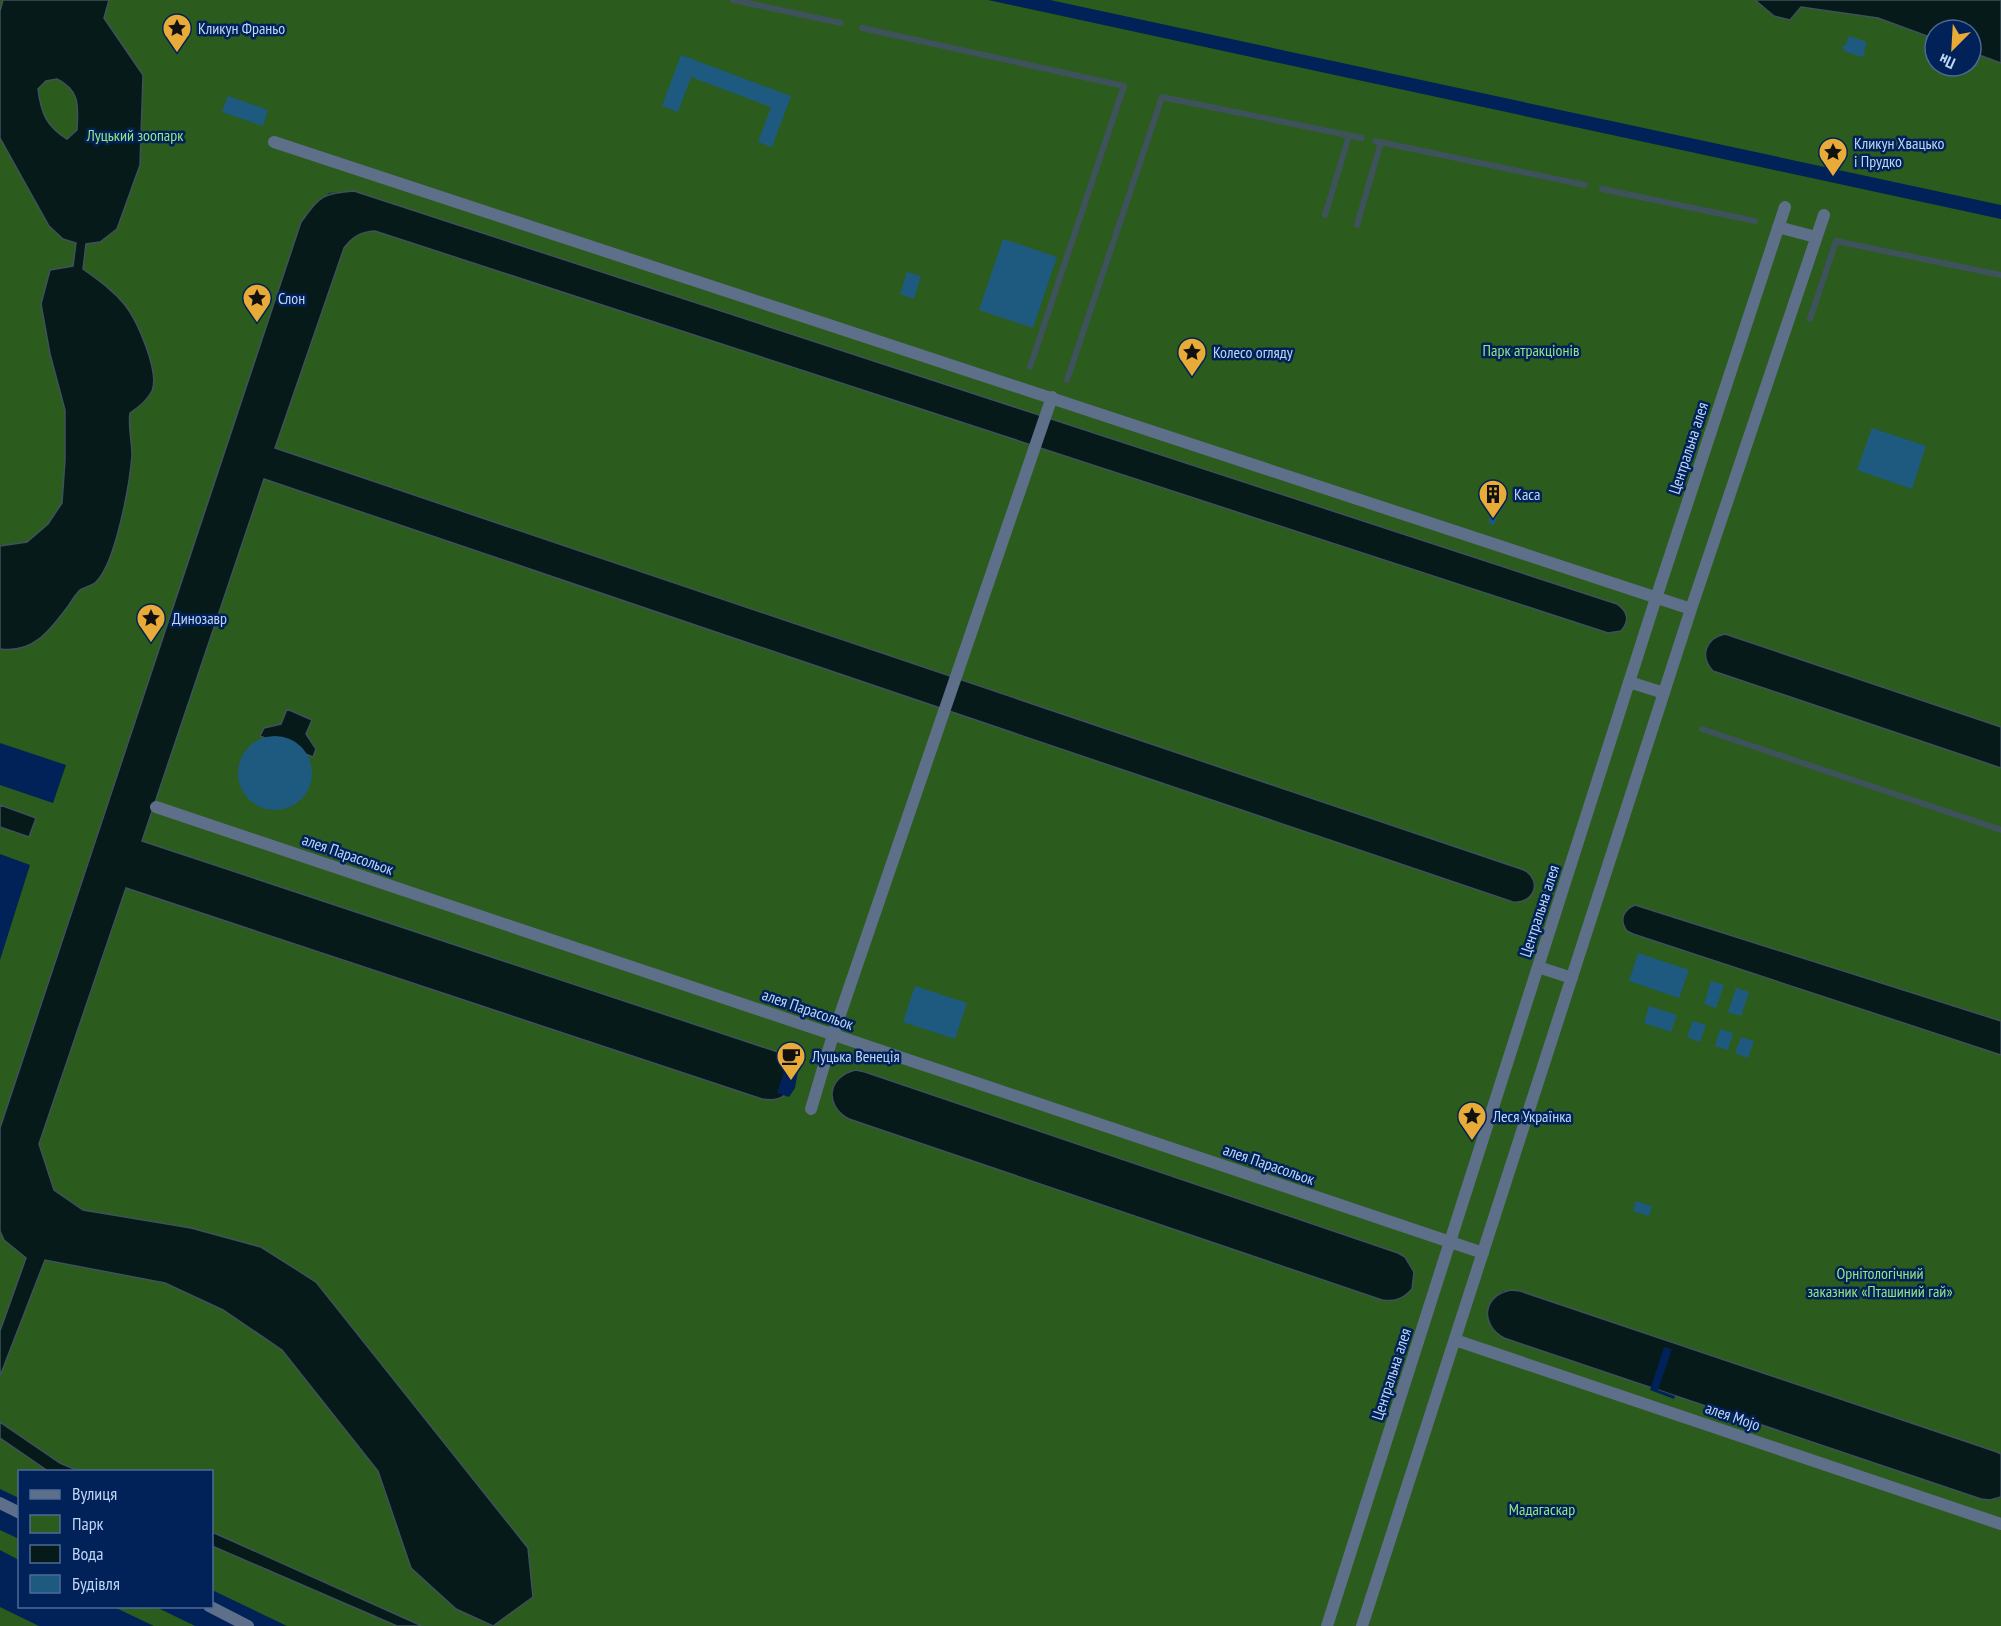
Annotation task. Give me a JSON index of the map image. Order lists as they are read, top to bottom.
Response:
{
  "streets": {
    "street": ["Центральна алея", "алея Парасольок", "алея Mojo"]
  },
  "crossings": [
    ["Центральна алея", "алея Парасольок"]
  ],
  "parks": [
    "Луцький зоопарк",
    "Парк атракціонів",
    "Орнітологічний заказник «Пташиний гай»",
    "Мадагаскар"
  ],
  "places": {
    "place": [
      "Кликун Франьо",
      "Кликун Хвацько і Прудко",
      "Слон",
      "Колесо огляду",
      "Динозавр",
      "Леся Українка"
    ],
    "building": ["Каса"],
    "cafe": ["Луцька Венеція"]
  },
  "legend": [
    "Вулиця",
    "Парк",
    "Вода",
    "Будівля"
  ],
  "north": "bottom left"
}
